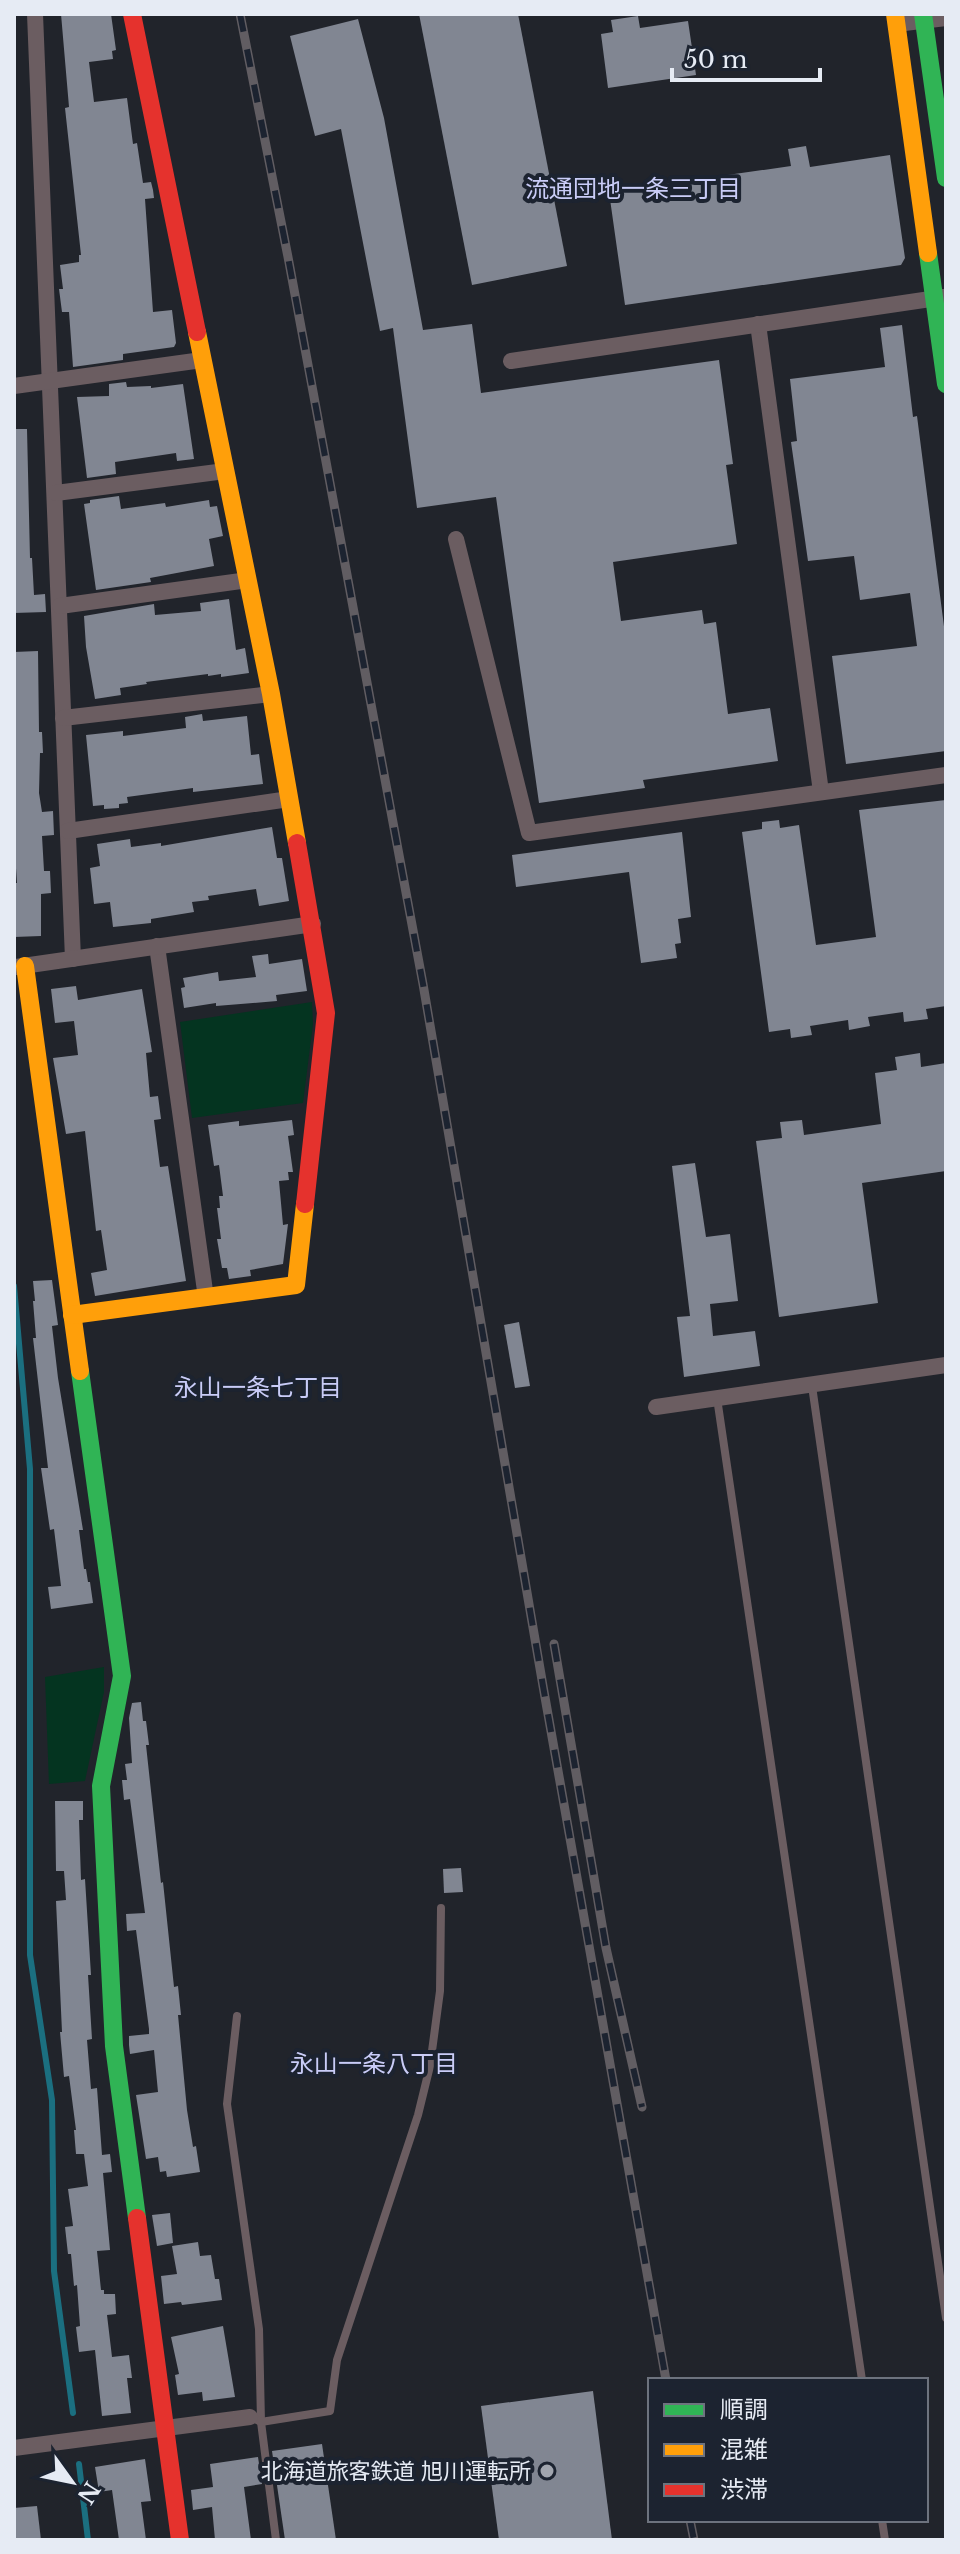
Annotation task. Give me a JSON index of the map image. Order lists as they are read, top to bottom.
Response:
{
  "districts": ["流通団地一条三丁目", "永山一条七丁目", "永山一条八丁目"],
  "places": ["北海道旅客鉄道 旭川運転所"],
  "legend": ["順調", "混雑", "渋滞"],
  "scale_bar": "50 m",
  "north": "bottom right"
}
